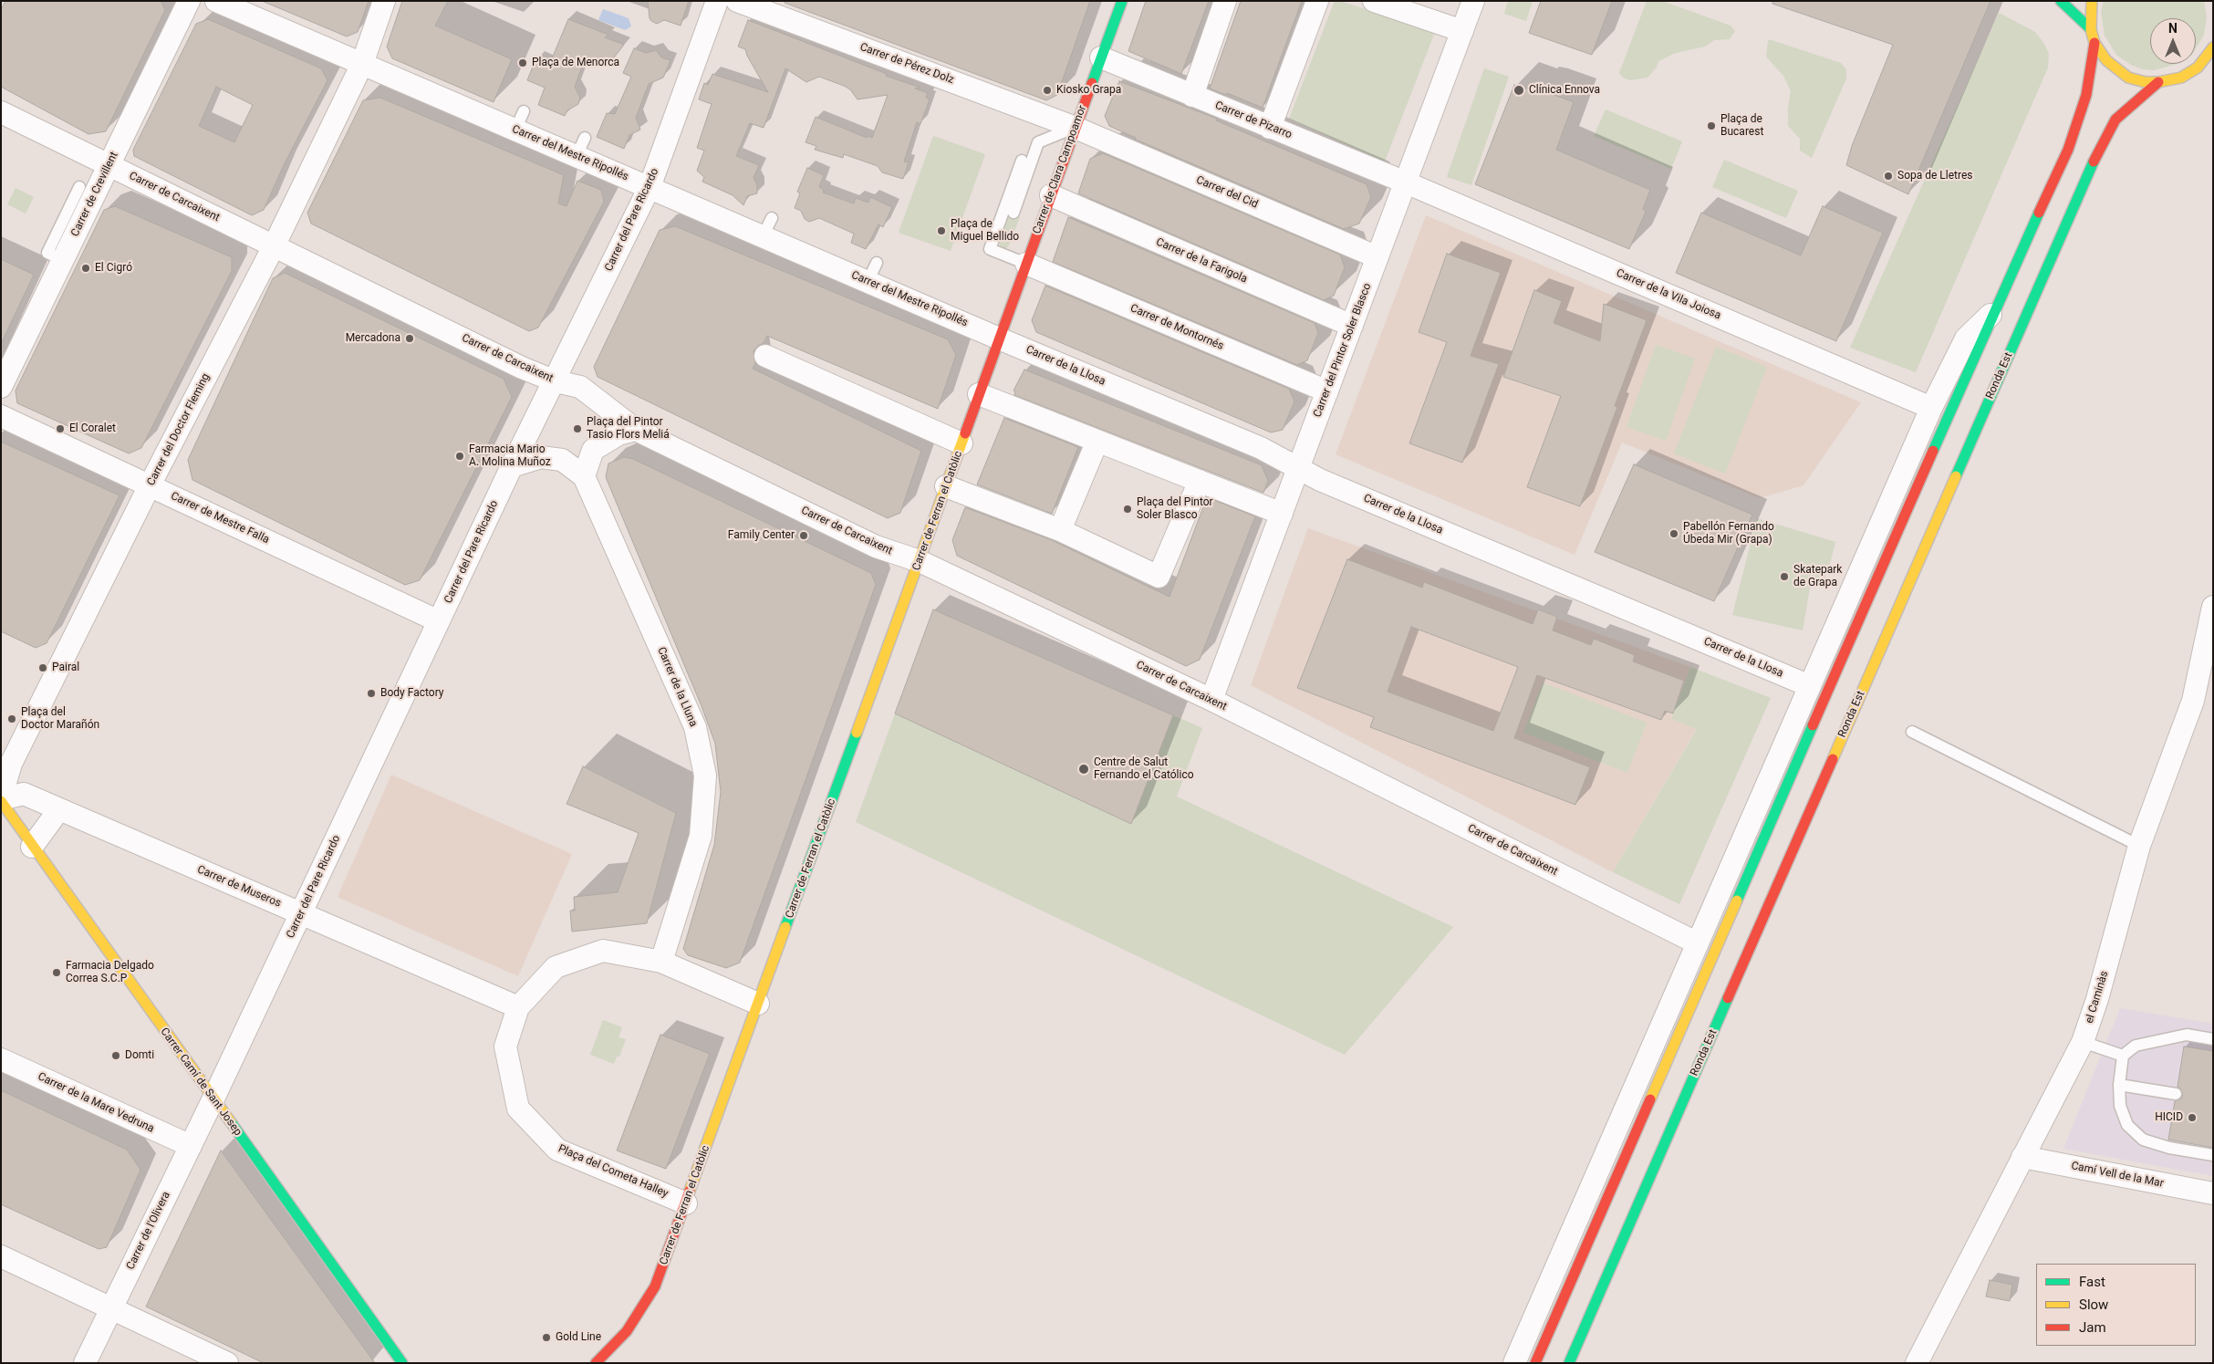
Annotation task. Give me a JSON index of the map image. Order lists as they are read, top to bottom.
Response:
{
  "streets": {
    "main road": [
      "Carrer de Clara Campoamor",
      "Ronda Est",
      "Carrer de Ferran el Catòlic",
      "Carrer Camí de Sant Josep"
    ],
    "street": [
      "Carrer de Pérez Dolz",
      "Carrer de Pizarro",
      "Carrer del Mestre Ripollés",
      "Carrer del Cid",
      "Carrer de Crevillent",
      "Carrer de Carcaixent",
      "Carrer del Pare Ricardo",
      "Carrer de la Farigola",
      "Carrer de la Vila Joiosa",
      "Carrer de Montornés",
      "Carrer del Pintor Soler Blasco",
      "Carrer de la Llosa",
      "Carrer del Doctor Fleming",
      "Carrer de Mestre Falla",
      "Carrer de la Lluna",
      "Carrer de Museros",
      "el Caminàs",
      "Carrer de la Mare Vedruna",
      "Plaça del Cometa Halley",
      "Camí Vell de la Mar",
      "Carrer de l'Olivera"
    ]
  },
  "crossings": [
    ["Carrer de Pérez Dolz", "Carrer de Clara Campoamor"],
    ["Carrer de Pérez Dolz", "Carrer del Cid"],
    ["Carrer de Pizarro", "Carrer de Clara Campoamor"],
    ["Carrer de Pizarro", "Carrer de la Vila Joiosa"],
    ["Carrer de Pizarro", "Carrer del Pintor Soler Blasco"],
    ["Carrer del Mestre Ripollés", "Carrer de Clara Campoamor"],
    ["Carrer del Mestre Ripollés", "Carrer del Pare Ricardo"],
    ["Carrer del Mestre Ripollés", "Carrer de la Llosa"],
    ["Carrer del Mestre Ripollés", "Carrer del Doctor Fleming"],
    ["Carrer del Mestre Ripollés", "Carrer de Ferran el Catòlic"],
    ["Carrer de Clara Campoamor", "Carrer del Cid"],
    ["Carrer de Clara Campoamor", "Carrer de la Farigola"],
    ["Carrer de Clara Campoamor", "Carrer de Montornés"],
    ["Carrer de Clara Campoamor", "Carrer de la Llosa"],
    ["Carrer de Clara Campoamor", "Carrer de Ferran el Catòlic"],
    ["Carrer del Cid", "Carrer del Pintor Soler Blasco"],
    ["Carrer de Crevillent", "Carrer de Carcaixent"],
    ["Carrer de Carcaixent", "Carrer del Pare Ricardo"],
    ["Carrer de Carcaixent", "Carrer del Pintor Soler Blasco"],
    ["Carrer de Carcaixent", "Carrer del Doctor Fleming"],
    ["Carrer de Carcaixent", "Carrer de Ferran el Catòlic"],
    ["Carrer del Pare Ricardo", "Carrer de Mestre Falla"],
    ["Carrer del Pare Ricardo", "Carrer de la Lluna"],
    ["Carrer del Pare Ricardo", "Carrer de Museros"],
    ["Carrer del Pare Ricardo", "Carrer Camí de Sant Josep"],
    ["Carrer del Pare Ricardo", "Carrer de l'Olivera"],
    ["Carrer de la Farigola", "Carrer del Pintor Soler Blasco"],
    ["Carrer de la Vila Joiosa", "Carrer del Pintor Soler Blasco"],
    ["Carrer de Montornés", "Carrer del Pintor Soler Blasco"],
    ["Carrer del Pintor Soler Blasco", "Carrer de la Llosa"],
    ["Carrer de la Llosa", "Carrer de Ferran el Catòlic"],
    ["Carrer del Doctor Fleming", "Carrer de Mestre Falla"],
    ["Carrer del Doctor Fleming", "Carrer de Museros"],
    ["Carrer del Doctor Fleming", "Carrer Camí de Sant Josep"],
    ["Carrer de Ferran el Catòlic", "Plaça del Cometa Halley"],
    ["Carrer de la Lluna", "Plaça del Cometa Halley"],
    ["Carrer de Museros", "Carrer Camí de Sant Josep"],
    ["Carrer de Museros", "Plaça del Cometa Halley"],
    ["el Caminàs", "Camí Vell de la Mar"],
    ["Carrer Camí de Sant Josep", "Carrer de l'Olivera"],
    ["Carrer de la Mare Vedruna", "Carrer de l'Olivera"]
  ],
  "places": [
    "Plaça de Menorca",
    "Kiosko Grapa",
    "Clínica Ennova",
    "Plaça de Bucarest",
    "Sopa de Lletres",
    "Plaça de Miguel Bellido",
    "El Cigró",
    "Mercadona",
    "El Coralet",
    "Plaça del Pintor Tasio Flors Meliá",
    "Farmacia Mario A. Molina Muñoz",
    "Plaça del Pintor Soler Blasco",
    "Pabellón Fernando Úbeda Mir (Grapa)",
    "Family Center",
    "Skatepark de Grapa",
    "Pairal",
    "Body Factory",
    "Plaça del Doctor Marañón",
    "Centre de Salut Fernando el Católico",
    "Farmacia Delgado Correa S.C.P",
    "Domti",
    "HICID",
    "Gold Line"
  ],
  "legend": ["Fast", "Slow", "Jam"],
  "north": "top"
}
